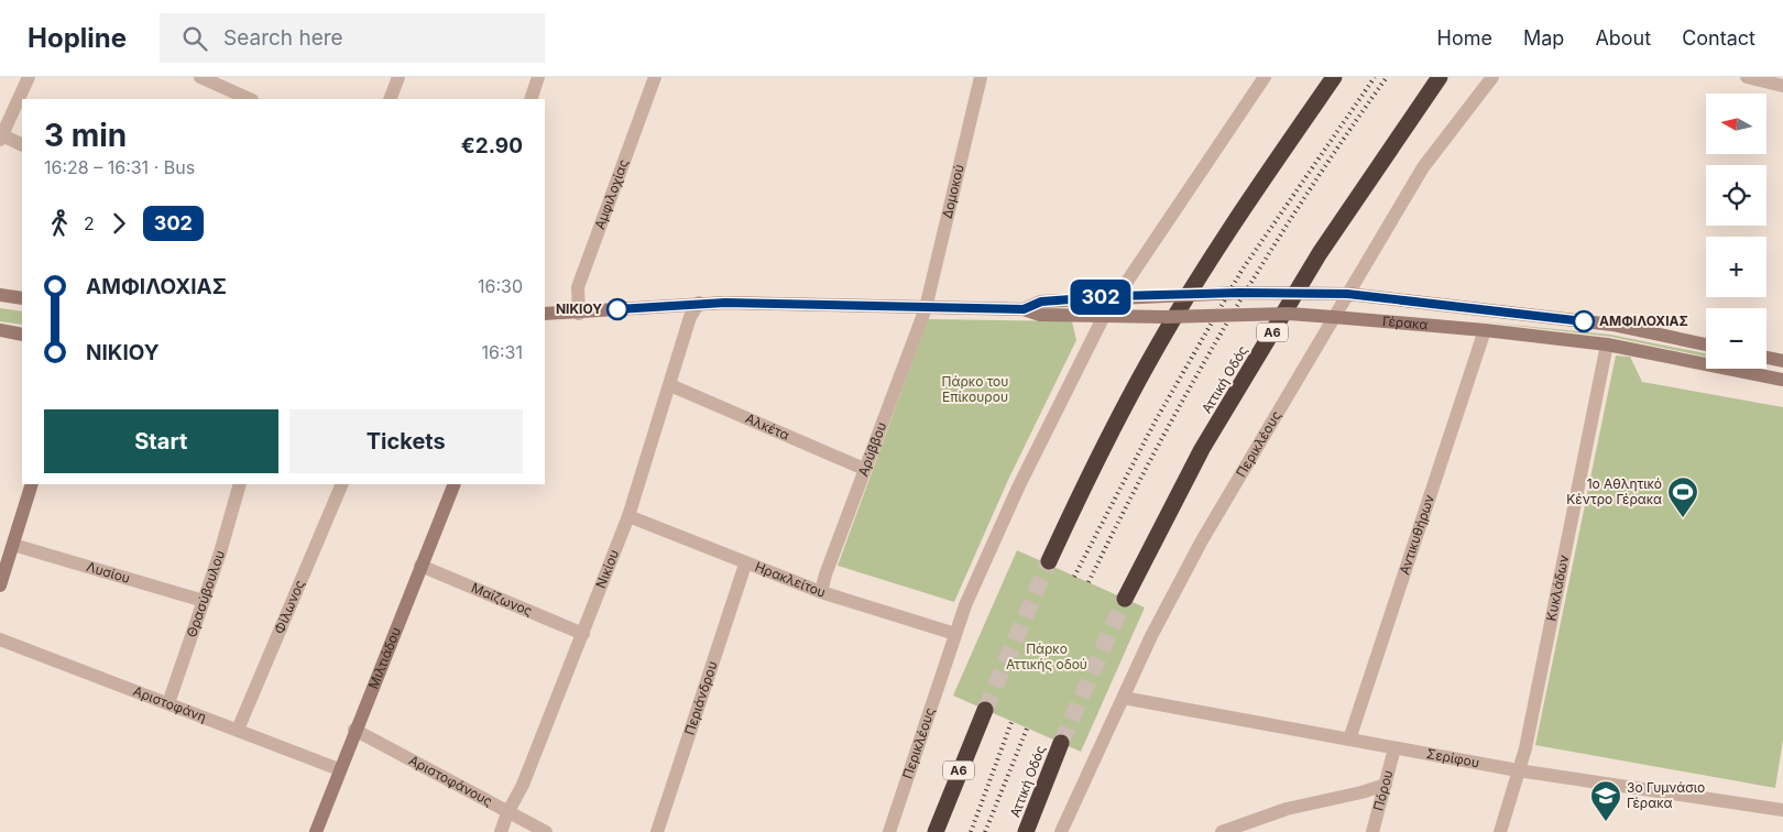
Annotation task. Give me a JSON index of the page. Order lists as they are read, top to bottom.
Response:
{
  "streets": {
    "highway": ["Α6", "Αττική Οδός"],
    "street": [
      "Δομοκού",
      "Αμφιλοχίας",
      "Γέρακα",
      "Αλκέτα",
      "Περικλέους",
      "Αρύββου",
      "Αντικυθήρων",
      "Νικίου",
      "Λυσίου",
      "Ηρακλείτου",
      "Κυκλάδων",
      "Θρασύβουλου",
      "Μαίζωνος",
      "Φίλωνος",
      "Μιλτιάδου",
      "Περιάνδρου",
      "Αριστοφάνη",
      "Σερίφου",
      "Αριστοφάνους",
      "Πόρου"
    ]
  },
  "crossings": [
    ["Δομοκού", "Γέρακα"],
    ["Δομοκού", "Αρύββου"],
    ["Αμφιλοχίας", "Γέρακα"],
    ["Γέρακα", "Περικλέους"],
    ["Γέρακα", "Αρύββου"],
    ["Γέρακα", "Αντικυθήρων"],
    ["Γέρακα", "Νικίου"],
    ["Γέρακα", "Κυκλάδων"],
    ["Αλκέτα", "Αρύββου"],
    ["Αλκέτα", "Νικίου"],
    ["Περικλέους", "Ηρακλείτου"],
    ["Περικλέους", "Σερίφου"],
    ["Αρύββου", "Ηρακλείτου"],
    ["Αντικυθήρων", "Σερίφου"],
    ["Νικίου", "Ηρακλείτου"],
    ["Νικίου", "Μαίζωνος"],
    ["Νικίου", "Αριστοφάνους"],
    ["Λυσίου", "Θρασύβουλου"],
    ["Ηρακλείτου", "Περιάνδρου"],
    ["Κυκλάδων", "Σερίφου"],
    ["Θρασύβουλου", "Αριστοφάνη"],
    ["Μαίζωνος", "Μιλτιάδου"],
    ["Φίλωνος", "Αριστοφάνη"],
    ["Μιλτιάδου", "Αριστοφάνη"],
    ["Μιλτιάδου", "Αριστοφάνους"],
    ["Σερίφου", "Πόρου"]
  ],
  "parks": ["Πάρκο του Επίκουρου", "Πάρκο Αττικής οδού"],
  "places": {
    "other": ["ΝΙΚΙΟΥ", "ΑΜΦΙΛΟΧΙΑΣ"],
    "sports": ["1ο Αθλητικό Κέντρο Γέρακα"],
    "school or university": ["3ο Γυμνάσιο Γέρακα"]
  },
  "lines": ["bus line 302"],
  "north": "left",
  "page": {
    "header": "Hopline",
    "search": "Search here",
    "nav": [
      "Home",
      "Map",
      "About",
      "Contact"
    ],
    "on_map": "302",
    "map_buttons": ["+", "−"],
    "heading": ["3 min", "16:28 – 16:31 · Bus", "€2.90"],
    "legs": ["2", "302"],
    "list": [
      {
        "name": "ΑΜΦΙΛΟΧΙΑΣ",
        "value": "16:30"
      },
      {
        "name": "ΝΙΚΙΟΥ",
        "value": "16:31"
      }
    ],
    "buttons": ["Start", "Tickets"]
  }
}
